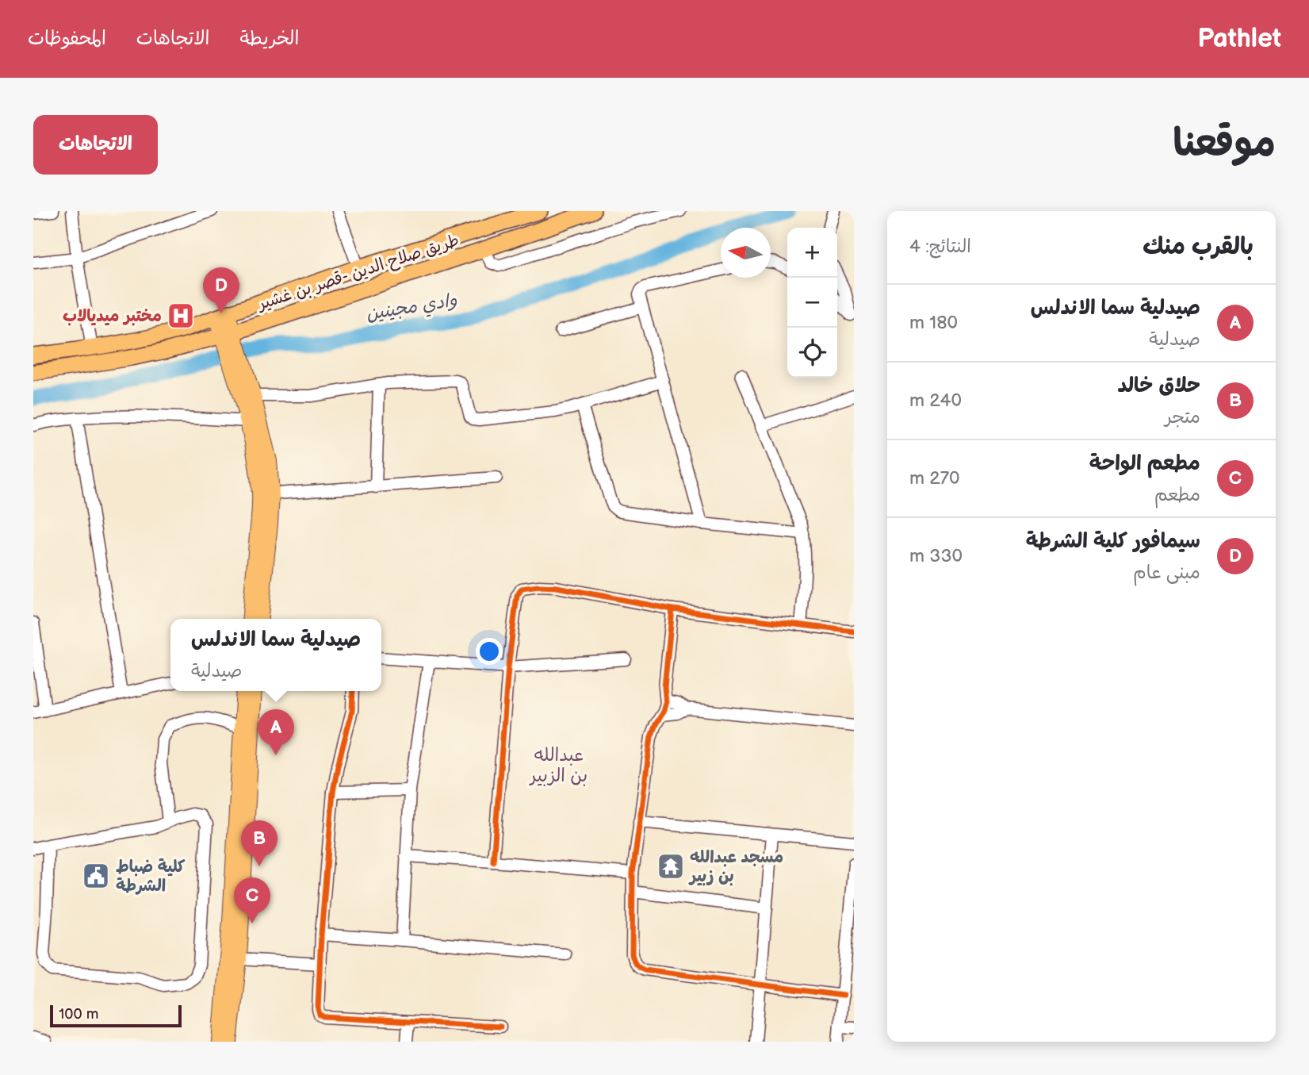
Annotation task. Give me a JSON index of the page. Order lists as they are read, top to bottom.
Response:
{
  "streets": {
    "highway": ["طريق صلاح الدين -قصر بن غشير"]
  },
  "districts": ["عبدالله بن الزبير"],
  "water": ["وادي مجينين"],
  "places": {
    "hospital": ["مختبر ميديالاب"],
    "temple": ["مسجد عبدالله بن زبير"],
    "public building": ["كلية ضباط الشرطة"]
  },
  "scale_bar": "100 m",
  "north": "left",
  "page": {
    "header": "Pathlet",
    "nav": ["الخريطة", "الاتجاهات", "المحفوظات"],
    "title": "موقعنا",
    "buttons": "الاتجاهات",
    "heading": ["بالقرب منك", "النتائج: 4"],
    "map_buttons": ["+", "−"],
    "pins": [
      "D",
      "A",
      "B",
      "C"
    ],
    "list": [
      {
        "mark": "A",
        "name": "صيدلية سما الاندلس",
        "note": "صيدلية",
        "value": "180 m"
      },
      {
        "mark": "B",
        "name": "حلاق خالد",
        "note": "متجر",
        "value": "240 m"
      },
      {
        "mark": "C",
        "name": "مطعم الواحة",
        "note": "مطعم",
        "value": "270 m"
      },
      {
        "mark": "D",
        "name": "سيمافور كلية الشرطة",
        "note": "مبنى عام",
        "value": "330 m"
      }
    ],
    "popup": ["صيدلية سما الاندلس", "صيدلية"],
    "scale": "100 m"
  }
}
